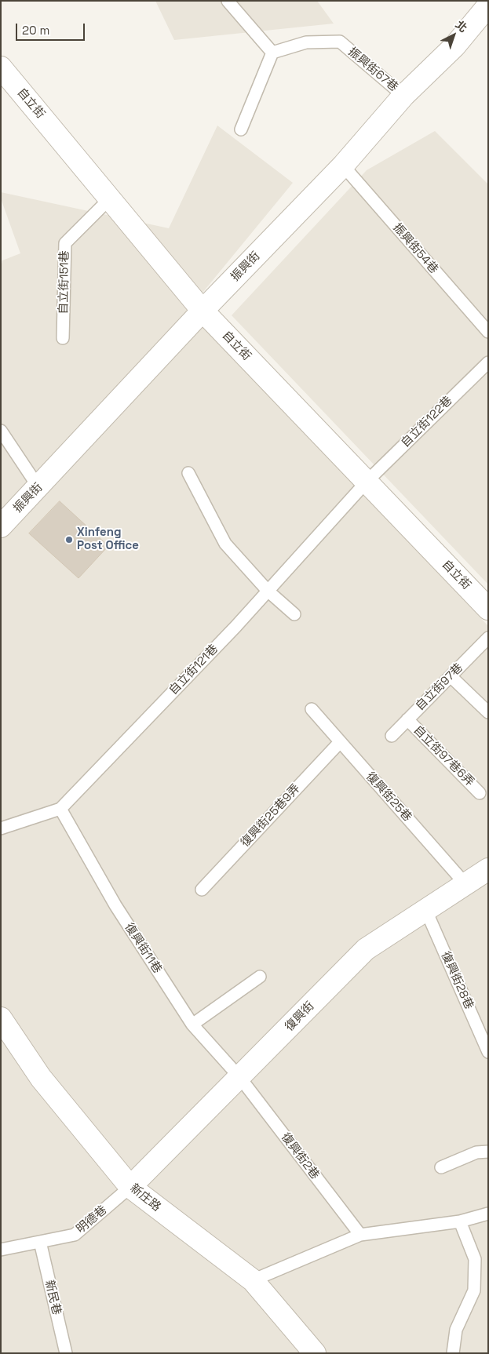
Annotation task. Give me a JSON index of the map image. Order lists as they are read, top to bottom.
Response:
{
  "streets": {
    "street": [
      "自立街",
      "振興街",
      "復興街",
      "新庄路"
    ],
    "lane": [
      "振興街67巷",
      "振興街54巷",
      "自立街151巷",
      "自立街122巷",
      "自立街121巷",
      "自立街97巷",
      "自立街97巷6弄",
      "復興街25巷",
      "復興街25巷9弄",
      "復興街11巷",
      "復興街28巷",
      "復興街2巷",
      "明德巷",
      "新民巷"
    ]
  },
  "crossings": [
    ["振興街67巷", "振興街"],
    ["自立街", "振興街"],
    ["自立街", "自立街151巷"],
    ["自立街", "自立街122巷"],
    ["自立街", "自立街121巷"],
    ["振興街54巷", "振興街"],
    ["自立街122巷", "自立街121巷"],
    ["自立街121巷", "復興街11巷"],
    ["自立街97巷", "自立街97巷6弄"],
    ["復興街25巷", "復興街25巷9弄"],
    ["復興街25巷", "復興街"],
    ["復興街11巷", "復興街"],
    ["復興街11巷", "復興街2巷"],
    ["復興街28巷", "復興街"],
    ["復興街", "復興街2巷"],
    ["復興街", "新庄路"],
    ["復興街", "明德巷"],
    ["新庄路", "明德巷"],
    ["明德巷", "新民巷"]
  ],
  "places": ["Xinfeng Post Office"],
  "scale_bar": "20 m",
  "north": "top right"
}
